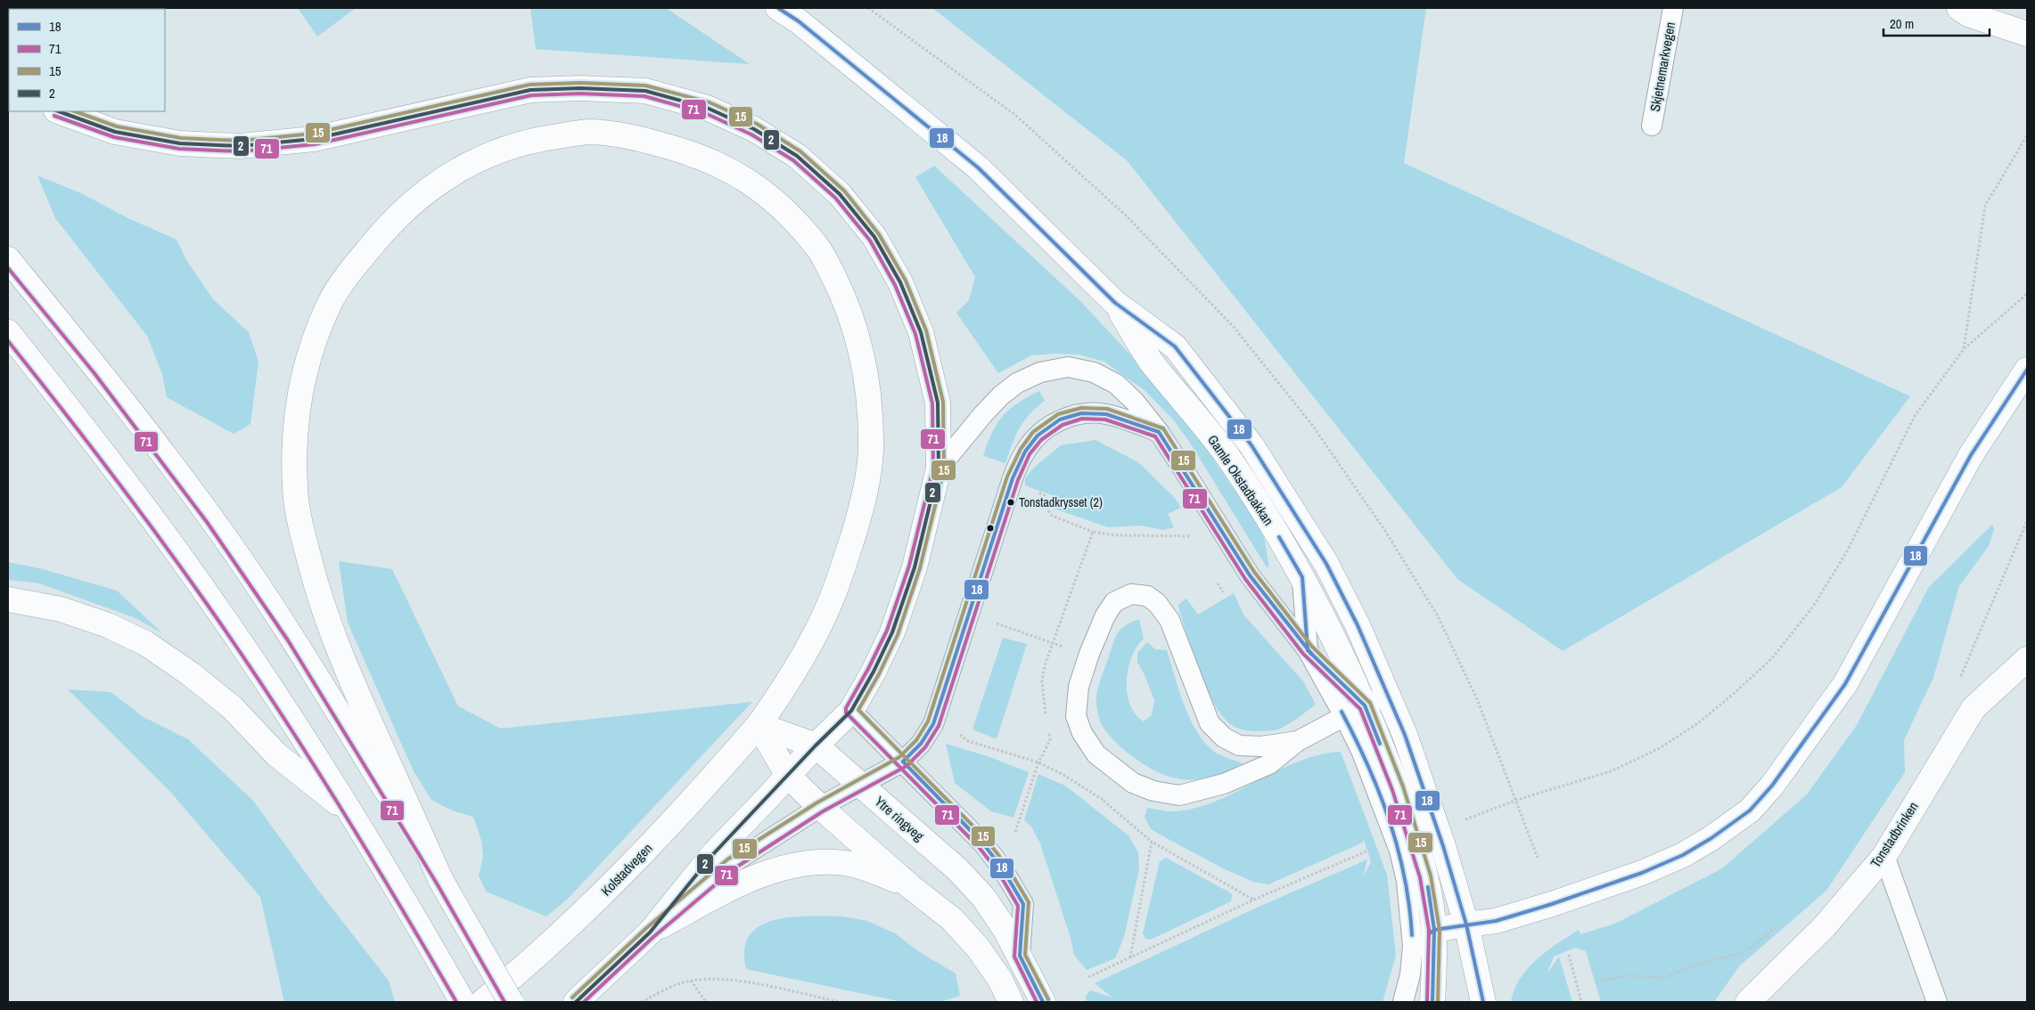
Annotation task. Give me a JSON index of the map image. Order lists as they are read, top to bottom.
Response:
{
  "streets": {
    "main road": [
      "Gamle Okstadbakkan",
      "Ytre ringveg",
      "Tonstadbrinken",
      "Kolstadvegen"
    ],
    "lane": ["Skjetnemarkvegen"]
  },
  "crossings": [
    ["Ytre ringveg", "Kolstadvegen"]
  ],
  "places": ["Tonstadkrysset (2)"],
  "lines": [
    "transit line 18",
    "transit line 15",
    "transit line 2",
    "transit line 71"
  ],
  "legend": [
    "18",
    "71",
    "15",
    "2"
  ],
  "scale_bar": "20 m"
}
